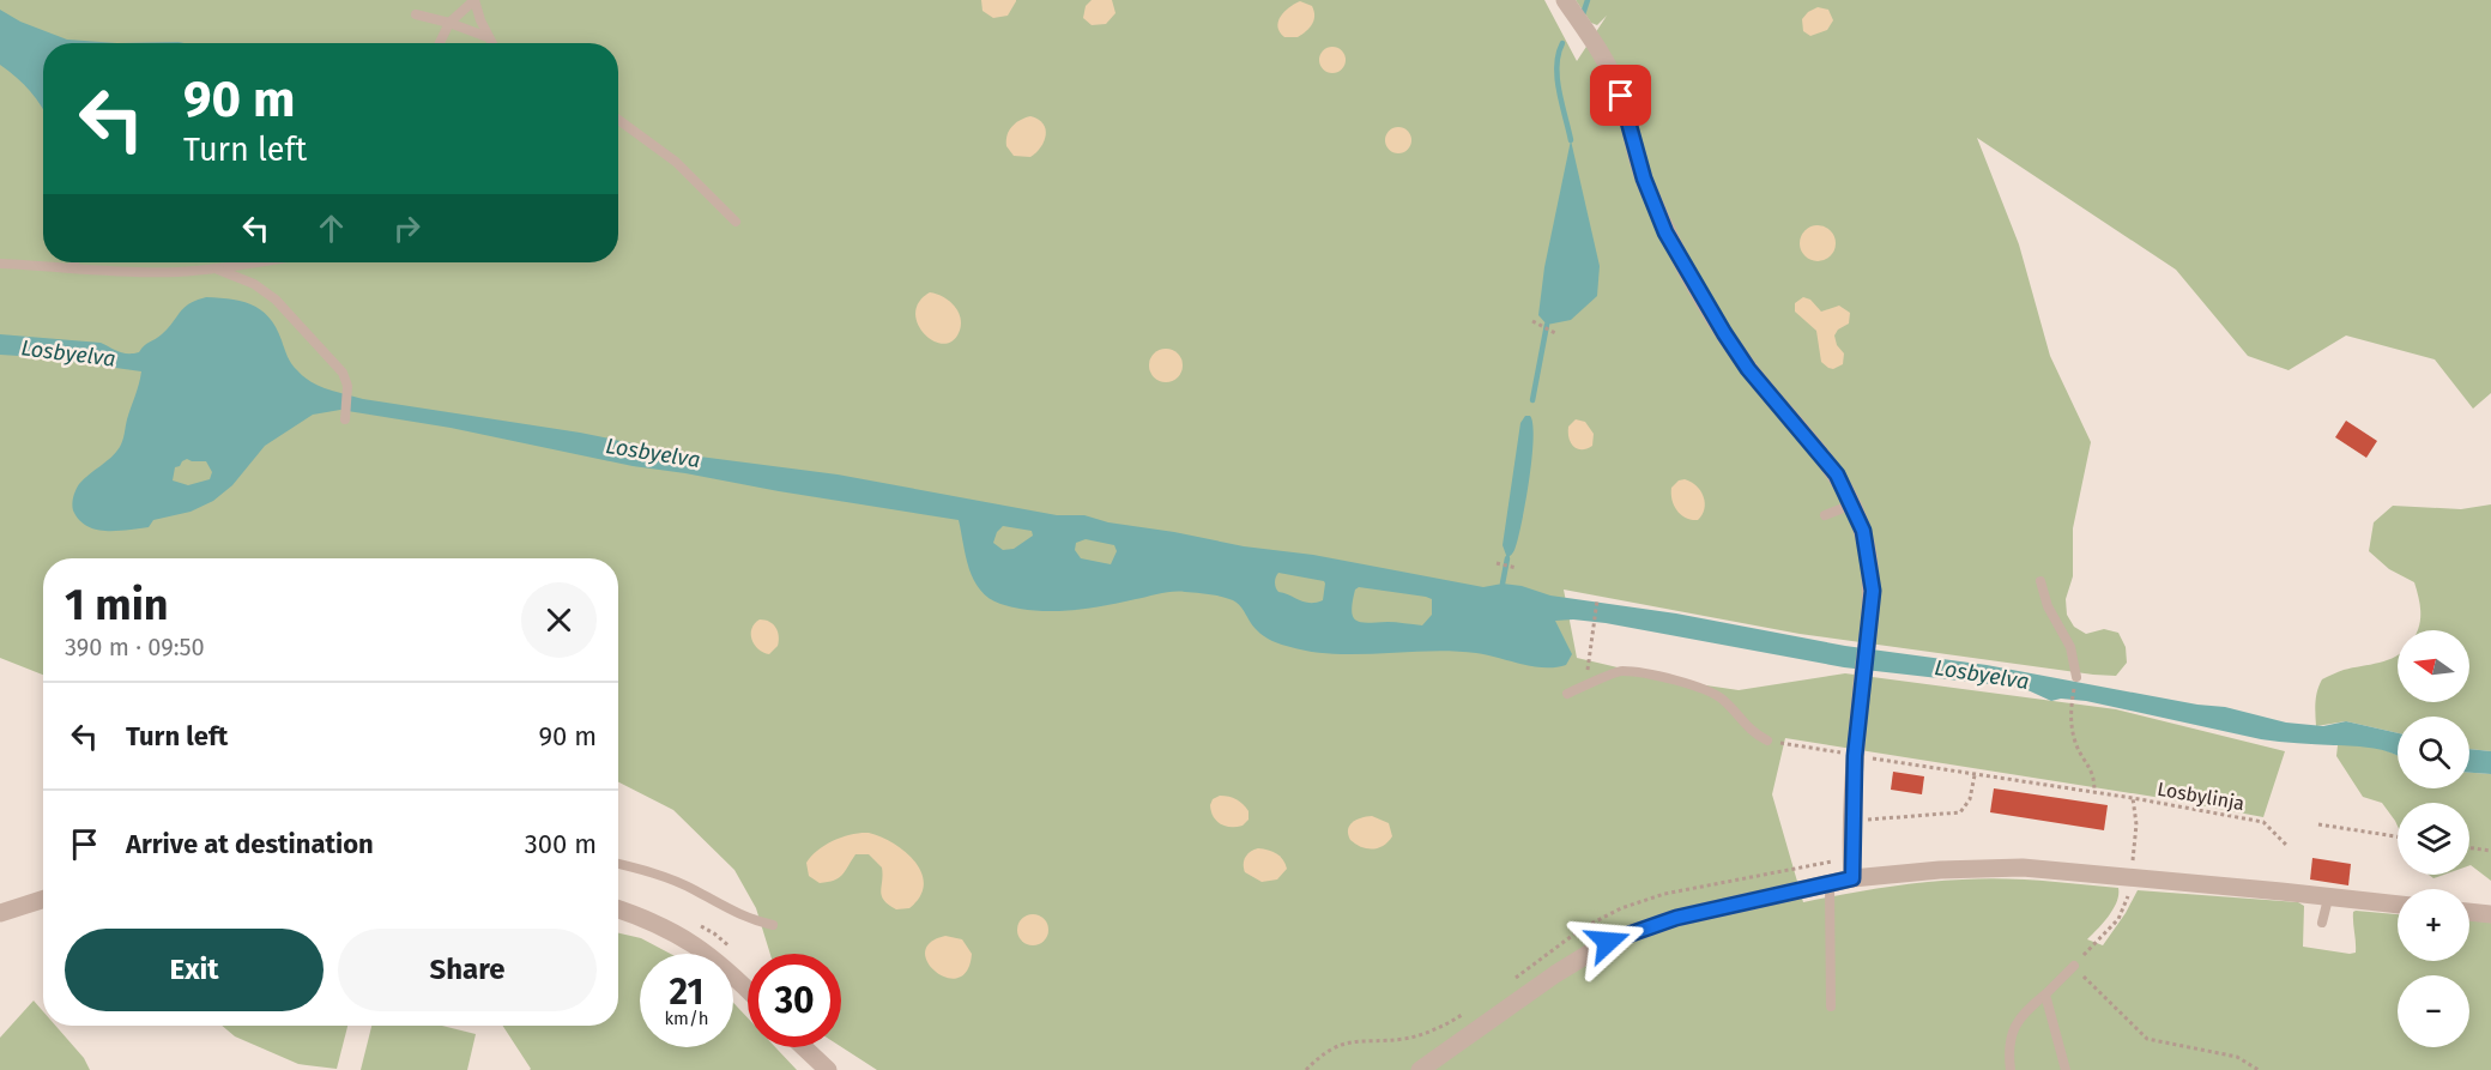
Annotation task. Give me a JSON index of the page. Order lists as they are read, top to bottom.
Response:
{
  "streets": {
    "path": ["Losbylinja"]
  },
  "water": ["Losbyelva"],
  "north": "left",
  "page": {
    "turn": ["90 m", "Turn left"],
    "heading": ["1 min", "390 m · 09:50"],
    "map_buttons": ["+", "−"],
    "list": [
      {
        "name": "Turn left",
        "value": "90 m"
      },
      {
        "name": "Arrive at destination",
        "value": "300 m"
      }
    ],
    "buttons": ["Exit", "Share"],
    "speed": "21 km/h",
    "limit": "30"
  }
}
